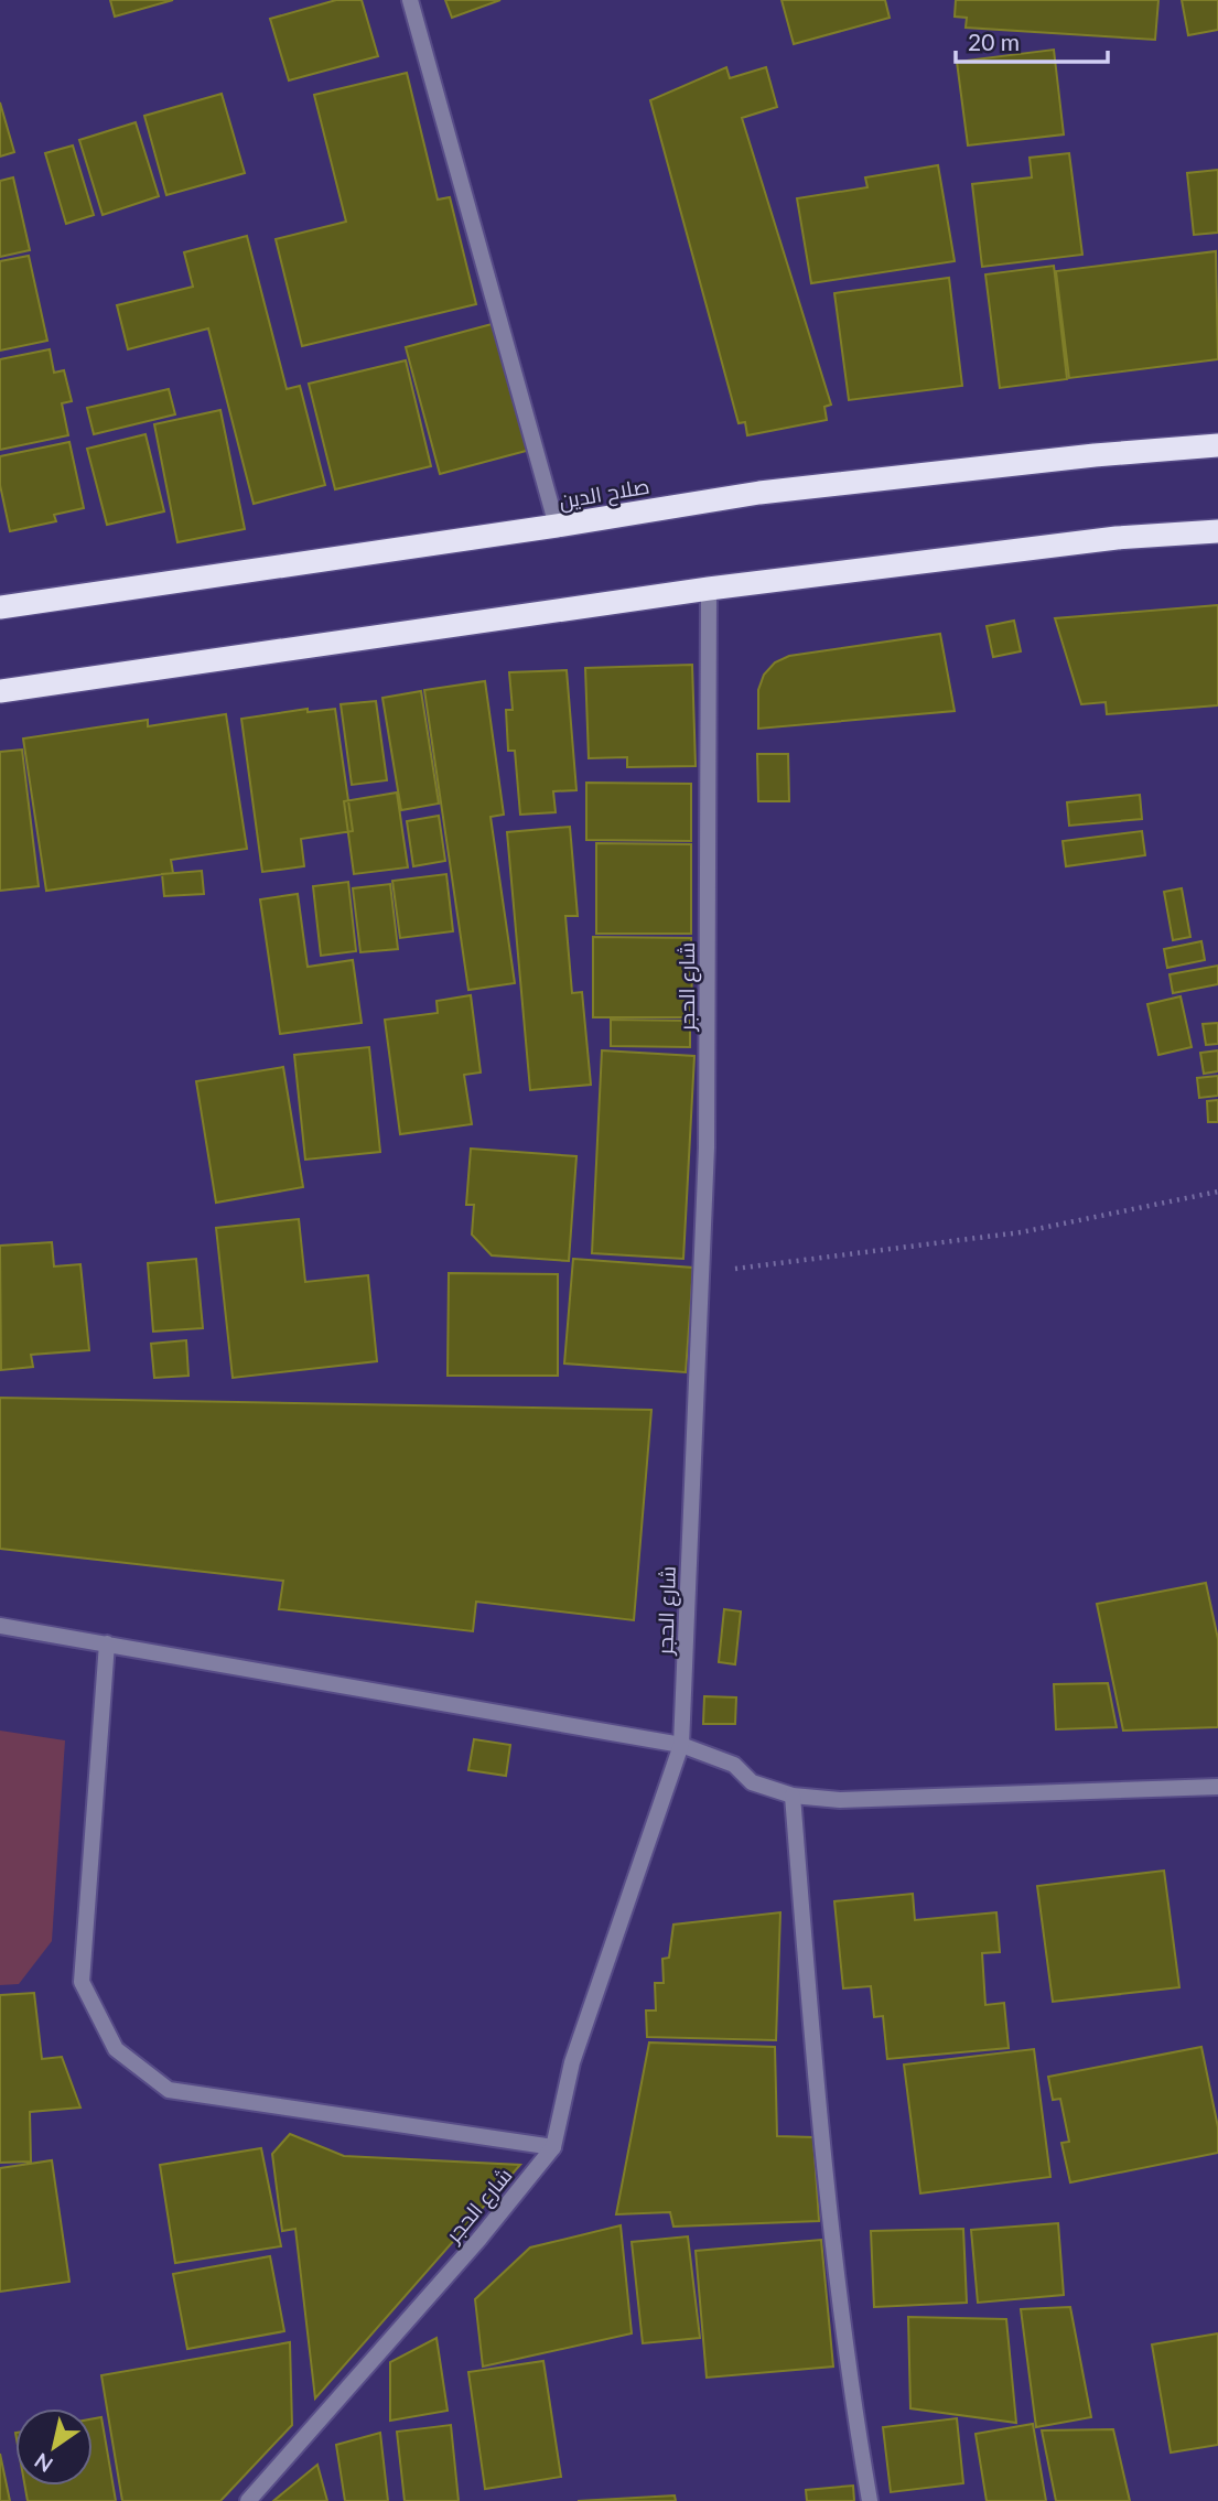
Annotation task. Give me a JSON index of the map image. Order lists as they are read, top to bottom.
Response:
{
  "streets": {
    "highway": ["صلاح الدين"],
    "street": ["شارع الحجر"]
  },
  "scale_bar": "20 m",
  "north": "bottom left"
}
